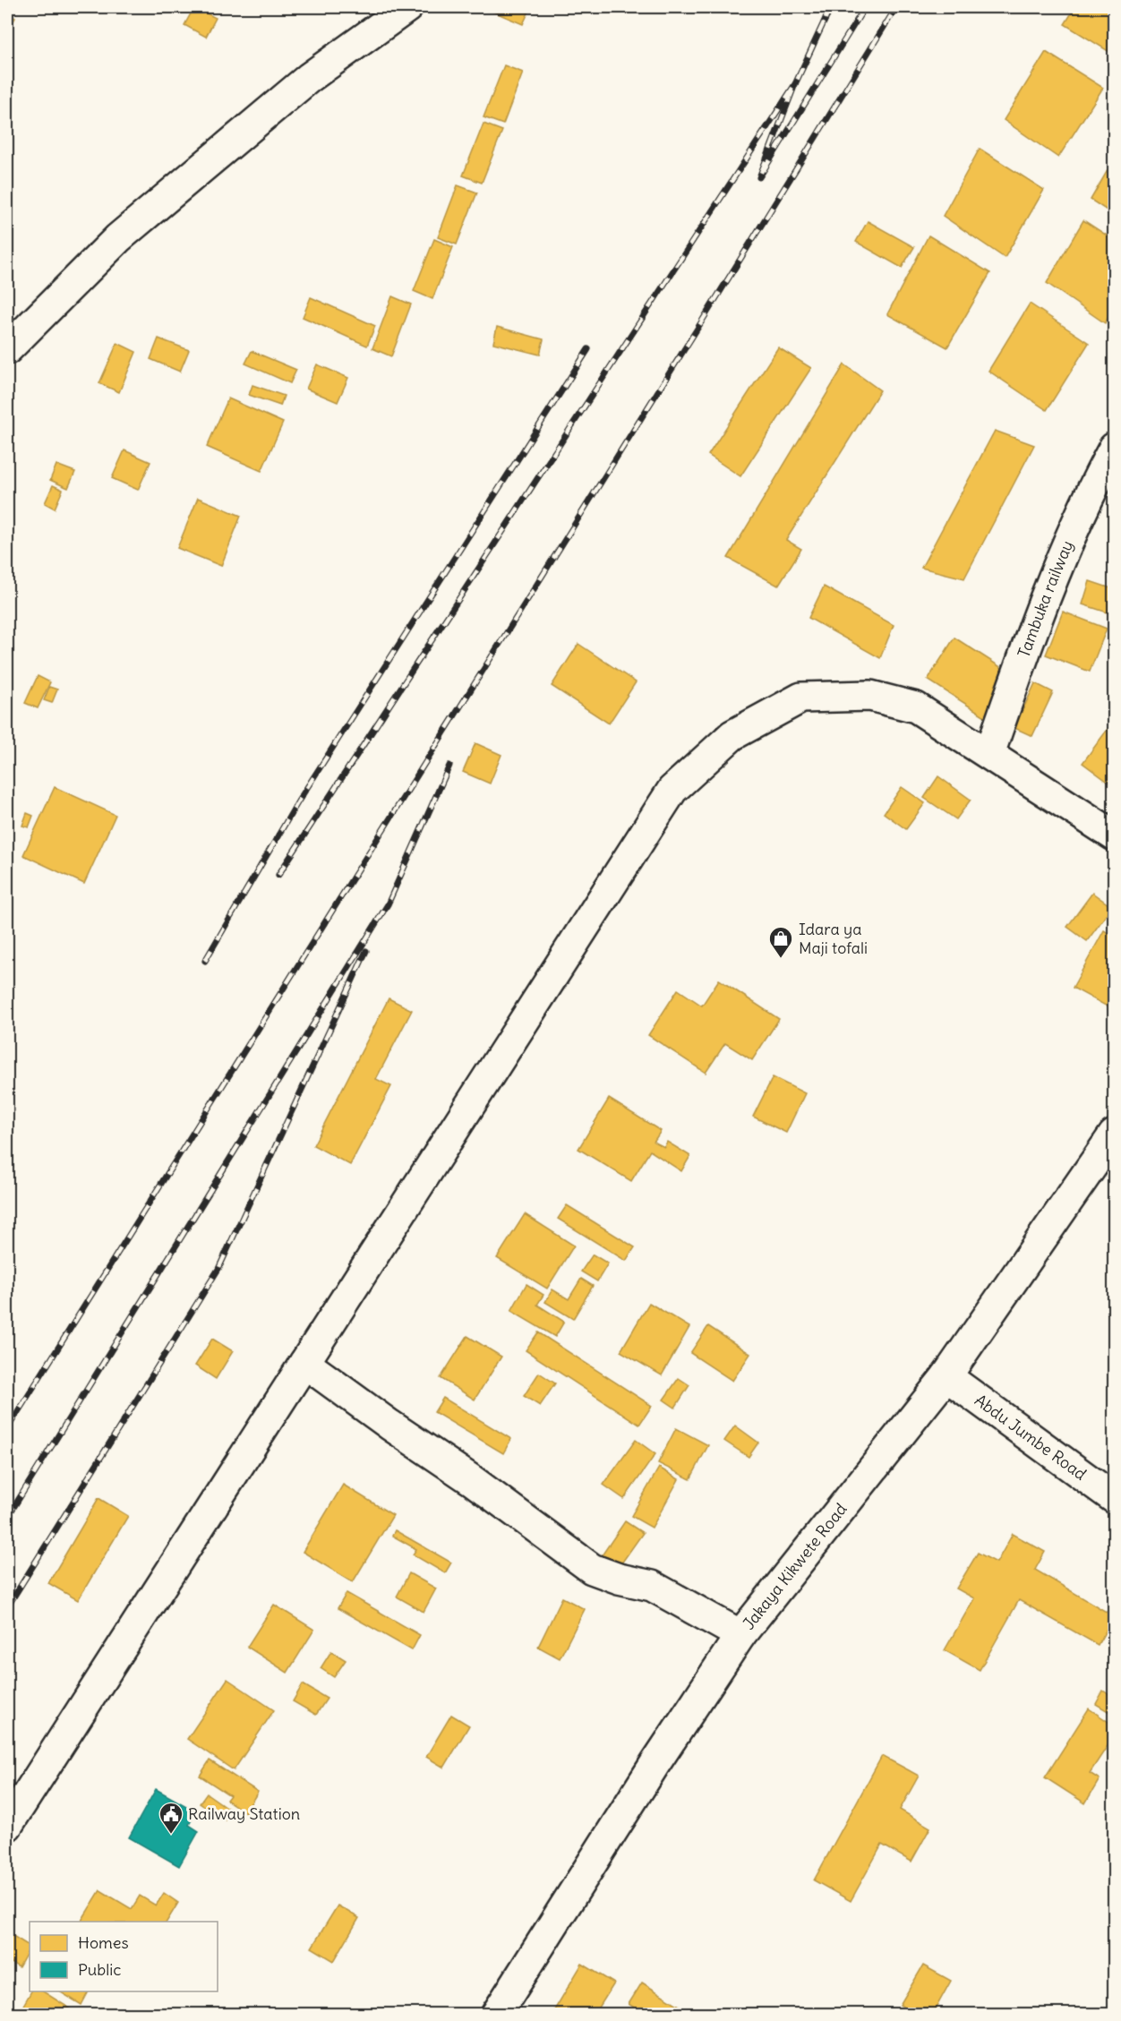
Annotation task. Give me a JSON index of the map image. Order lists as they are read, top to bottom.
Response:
{
  "streets": {
    "street": ["Tambuka railway", "Abdu Jumbe Road", "Jakaya Kikwete Road"]
  },
  "crossings": [
    ["Abdu Jumbe Road", "Jakaya Kikwete Road"]
  ],
  "places": {
    "shop": ["Idara ya Maji tofali"],
    "public building": ["Railway Station"]
  },
  "legend": ["Homes", "Public"]
}
